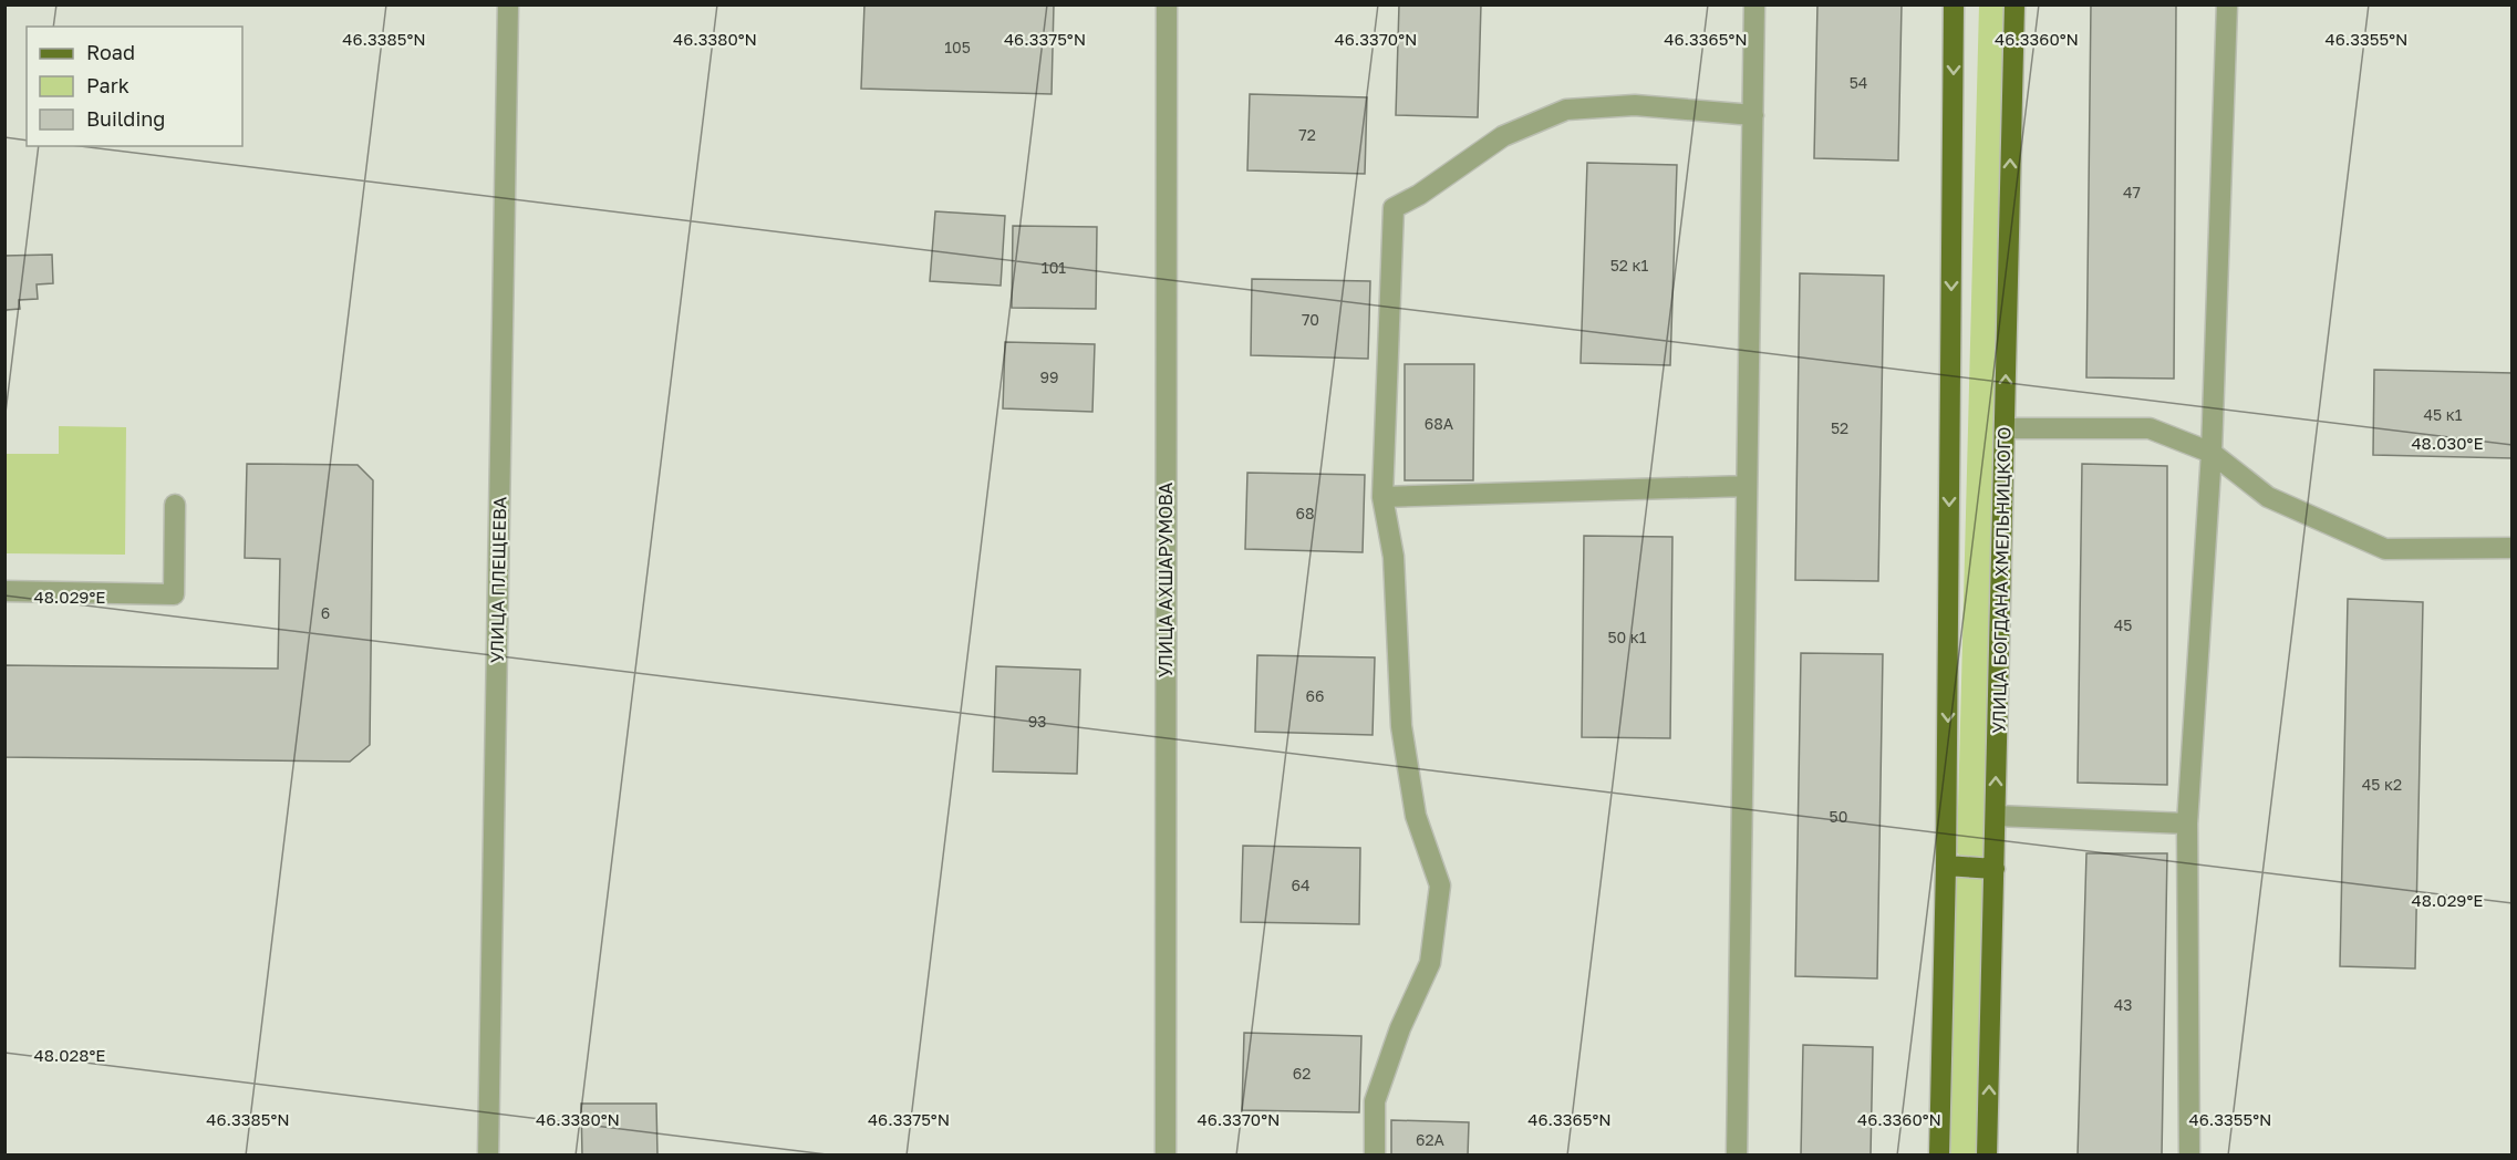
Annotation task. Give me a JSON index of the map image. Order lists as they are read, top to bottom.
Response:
{
  "streets": {
    "main road": ["УЛИЦА БОГДАНА ХМЕЛЬНИЦКОГО"],
    "street": ["УЛИЦА ПЛЕЩЕЕВА", "УЛИЦА АХШАРУМОВА"]
  },
  "house_numbers": [
    "105",
    "54",
    "72",
    "47",
    "52 к1",
    "101",
    "70",
    "99",
    "45 к1",
    "68А",
    "52",
    "68",
    "6",
    "45",
    "50 к1",
    "66",
    "93",
    "45 к2",
    "50",
    "64",
    "43",
    "62",
    "62А"
  ],
  "legend": ["Road", "Park", "Building"],
  "coordinates": [
    "46.3385°N",
    "46.3380°N",
    "46.3375°N",
    "46.3370°N",
    "46.3365°N",
    "46.3360°N",
    "46.3355°N",
    "48.030°E",
    "48.029°E",
    "48.028°E"
  ]
}
